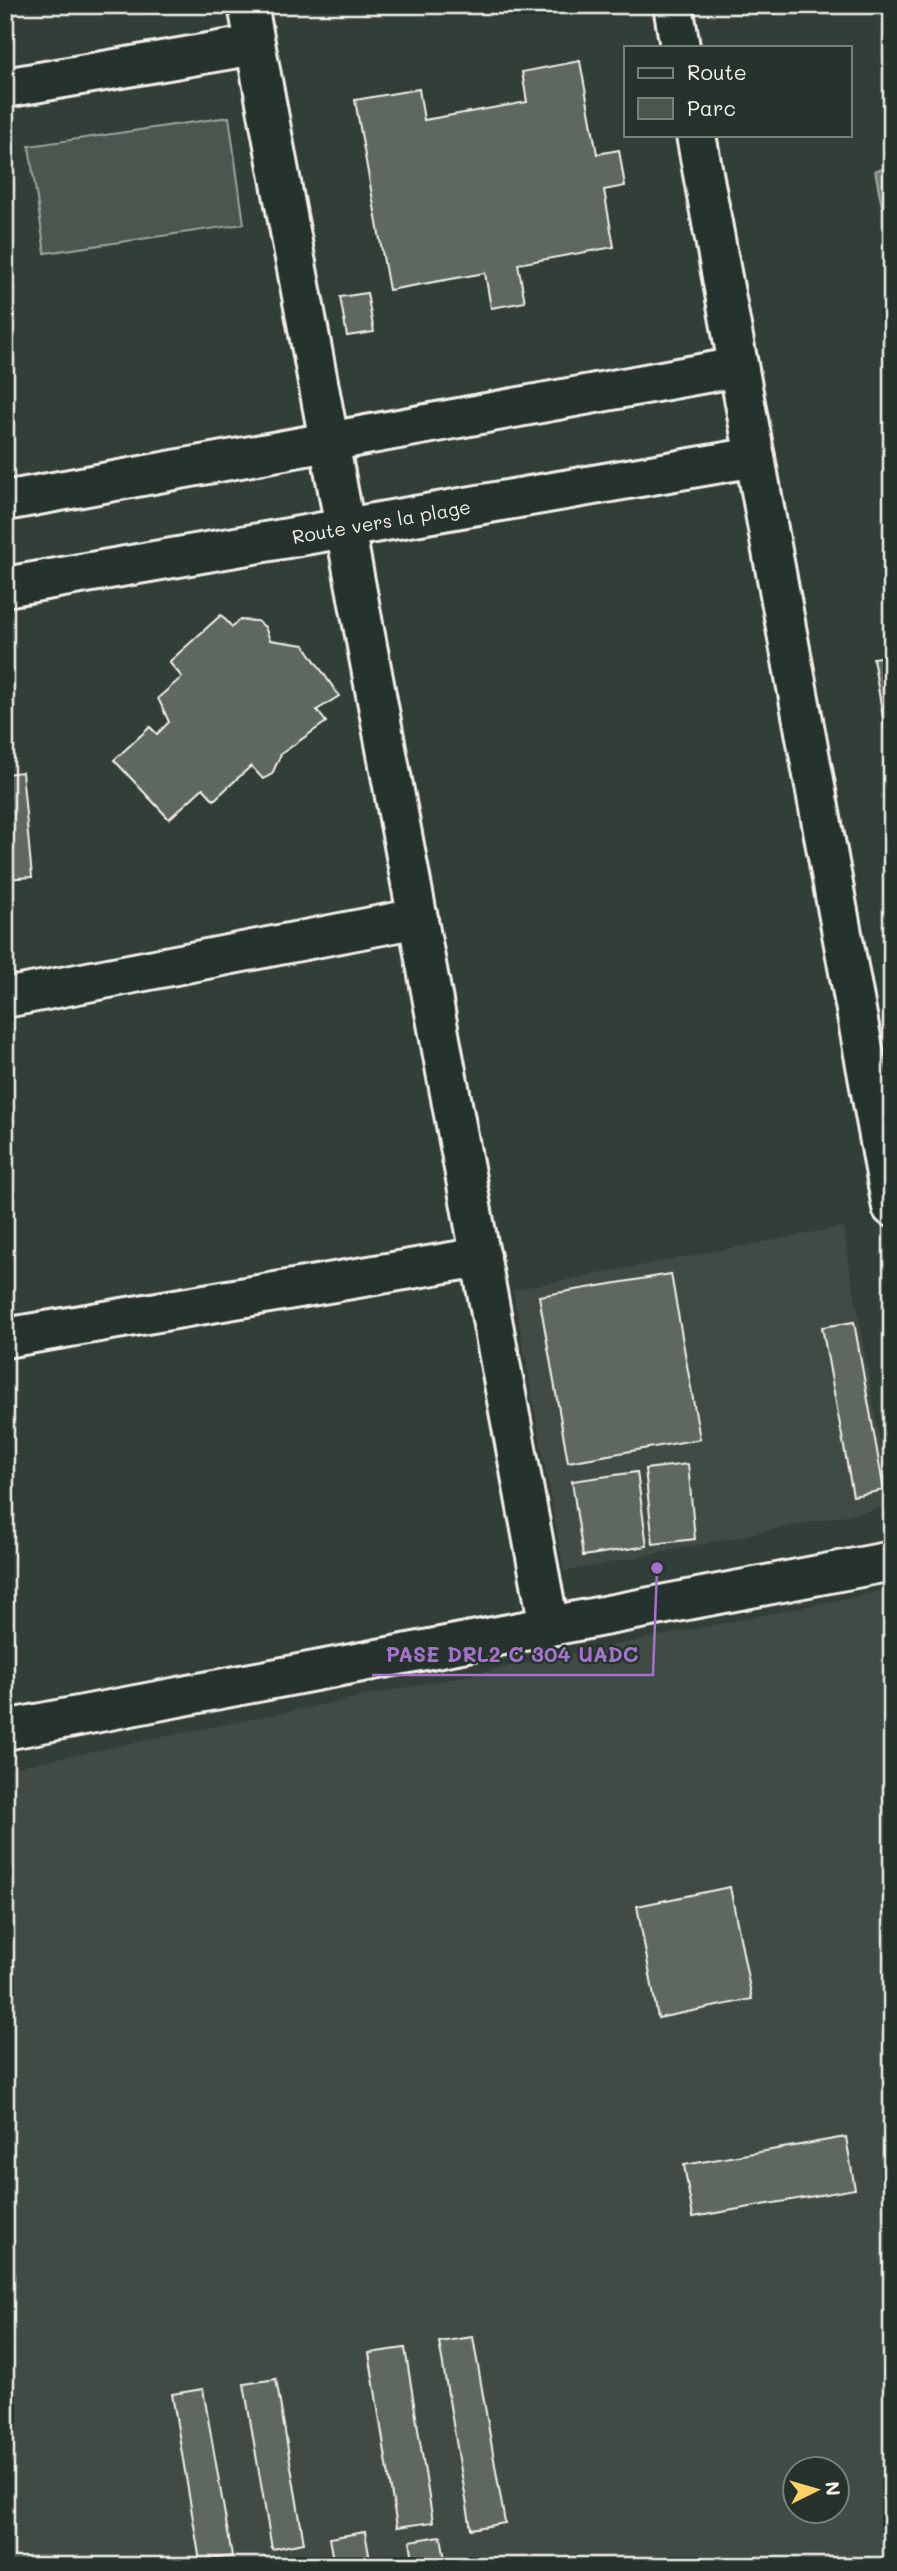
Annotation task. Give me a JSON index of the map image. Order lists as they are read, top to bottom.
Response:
{
  "streets": {
    "street": ["Route vers la plage"]
  },
  "places": ["PASE DRL2 C 304 UADC"],
  "legend": ["Route", "Parc"],
  "north": "right"
}
